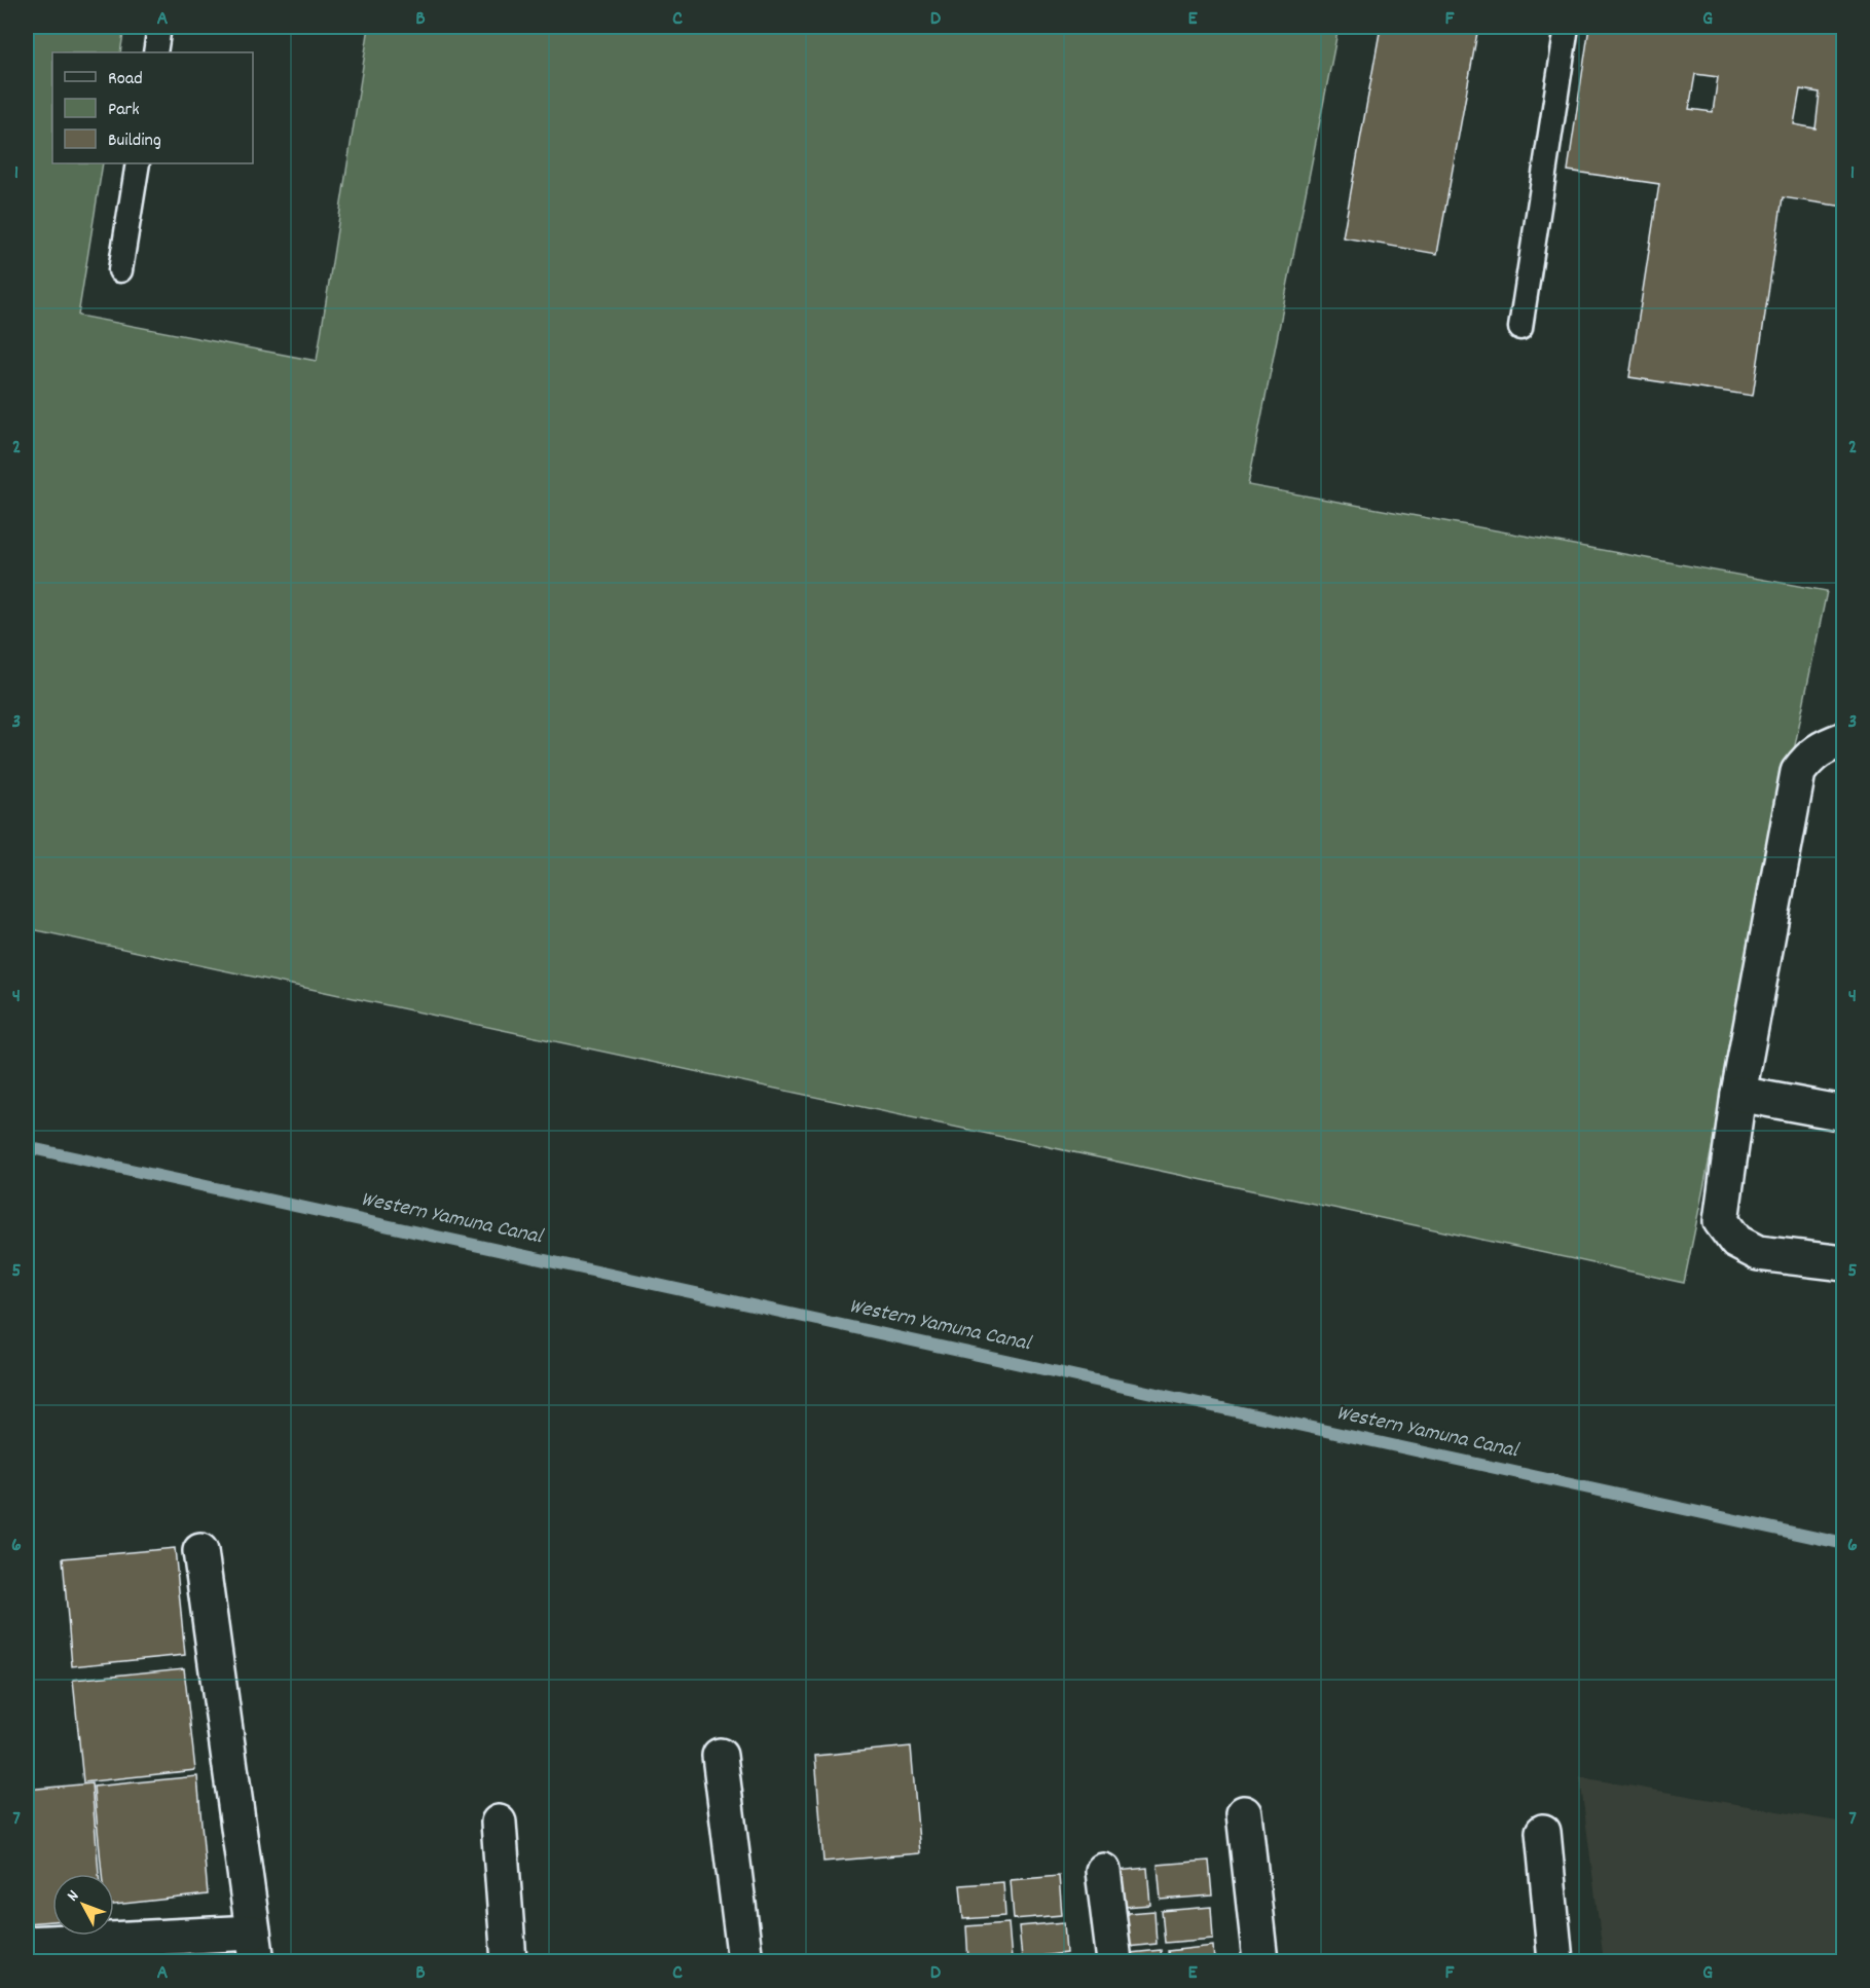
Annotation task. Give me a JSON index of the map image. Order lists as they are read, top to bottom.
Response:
{
  "water": ["Western Yamuna Canal"],
  "legend": ["Road", "Park", "Building"],
  "north": "top left",
  "grid": {
    "columns": [
      "A",
      "B",
      "C",
      "D",
      "E",
      "F",
      "G"
    ],
    "rows": [
      "1",
      "2",
      "3",
      "4",
      "5",
      "6",
      "7"
    ]
  }
}
